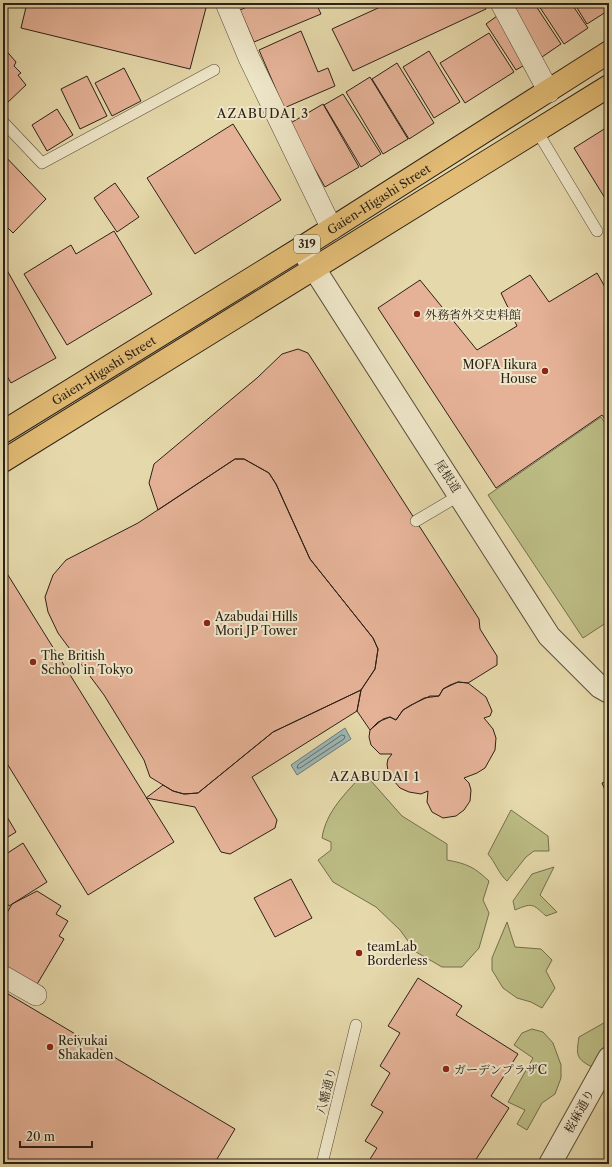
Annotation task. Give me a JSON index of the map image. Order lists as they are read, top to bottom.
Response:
{
  "streets": {
    "main road": ["Gaien-Higashi Street", "319"],
    "street": ["尾根道", "桜麻通り"],
    "lane": ["八幡通り"]
  },
  "crossings": [
    ["Gaien-Higashi Street", "尾根道"]
  ],
  "districts": ["AZABUDAI 3", "AZABUDAI 1"],
  "places": [
    "外務省外交史料館",
    "MOFA Iikura House",
    "Azabudai Hills Mori JP Tower",
    "The British School in Tokyo",
    "teamLab Borderless",
    "Reiyukai Shakaden",
    "ガーデンプラザC"
  ],
  "scale_bar": "20 m"
}
